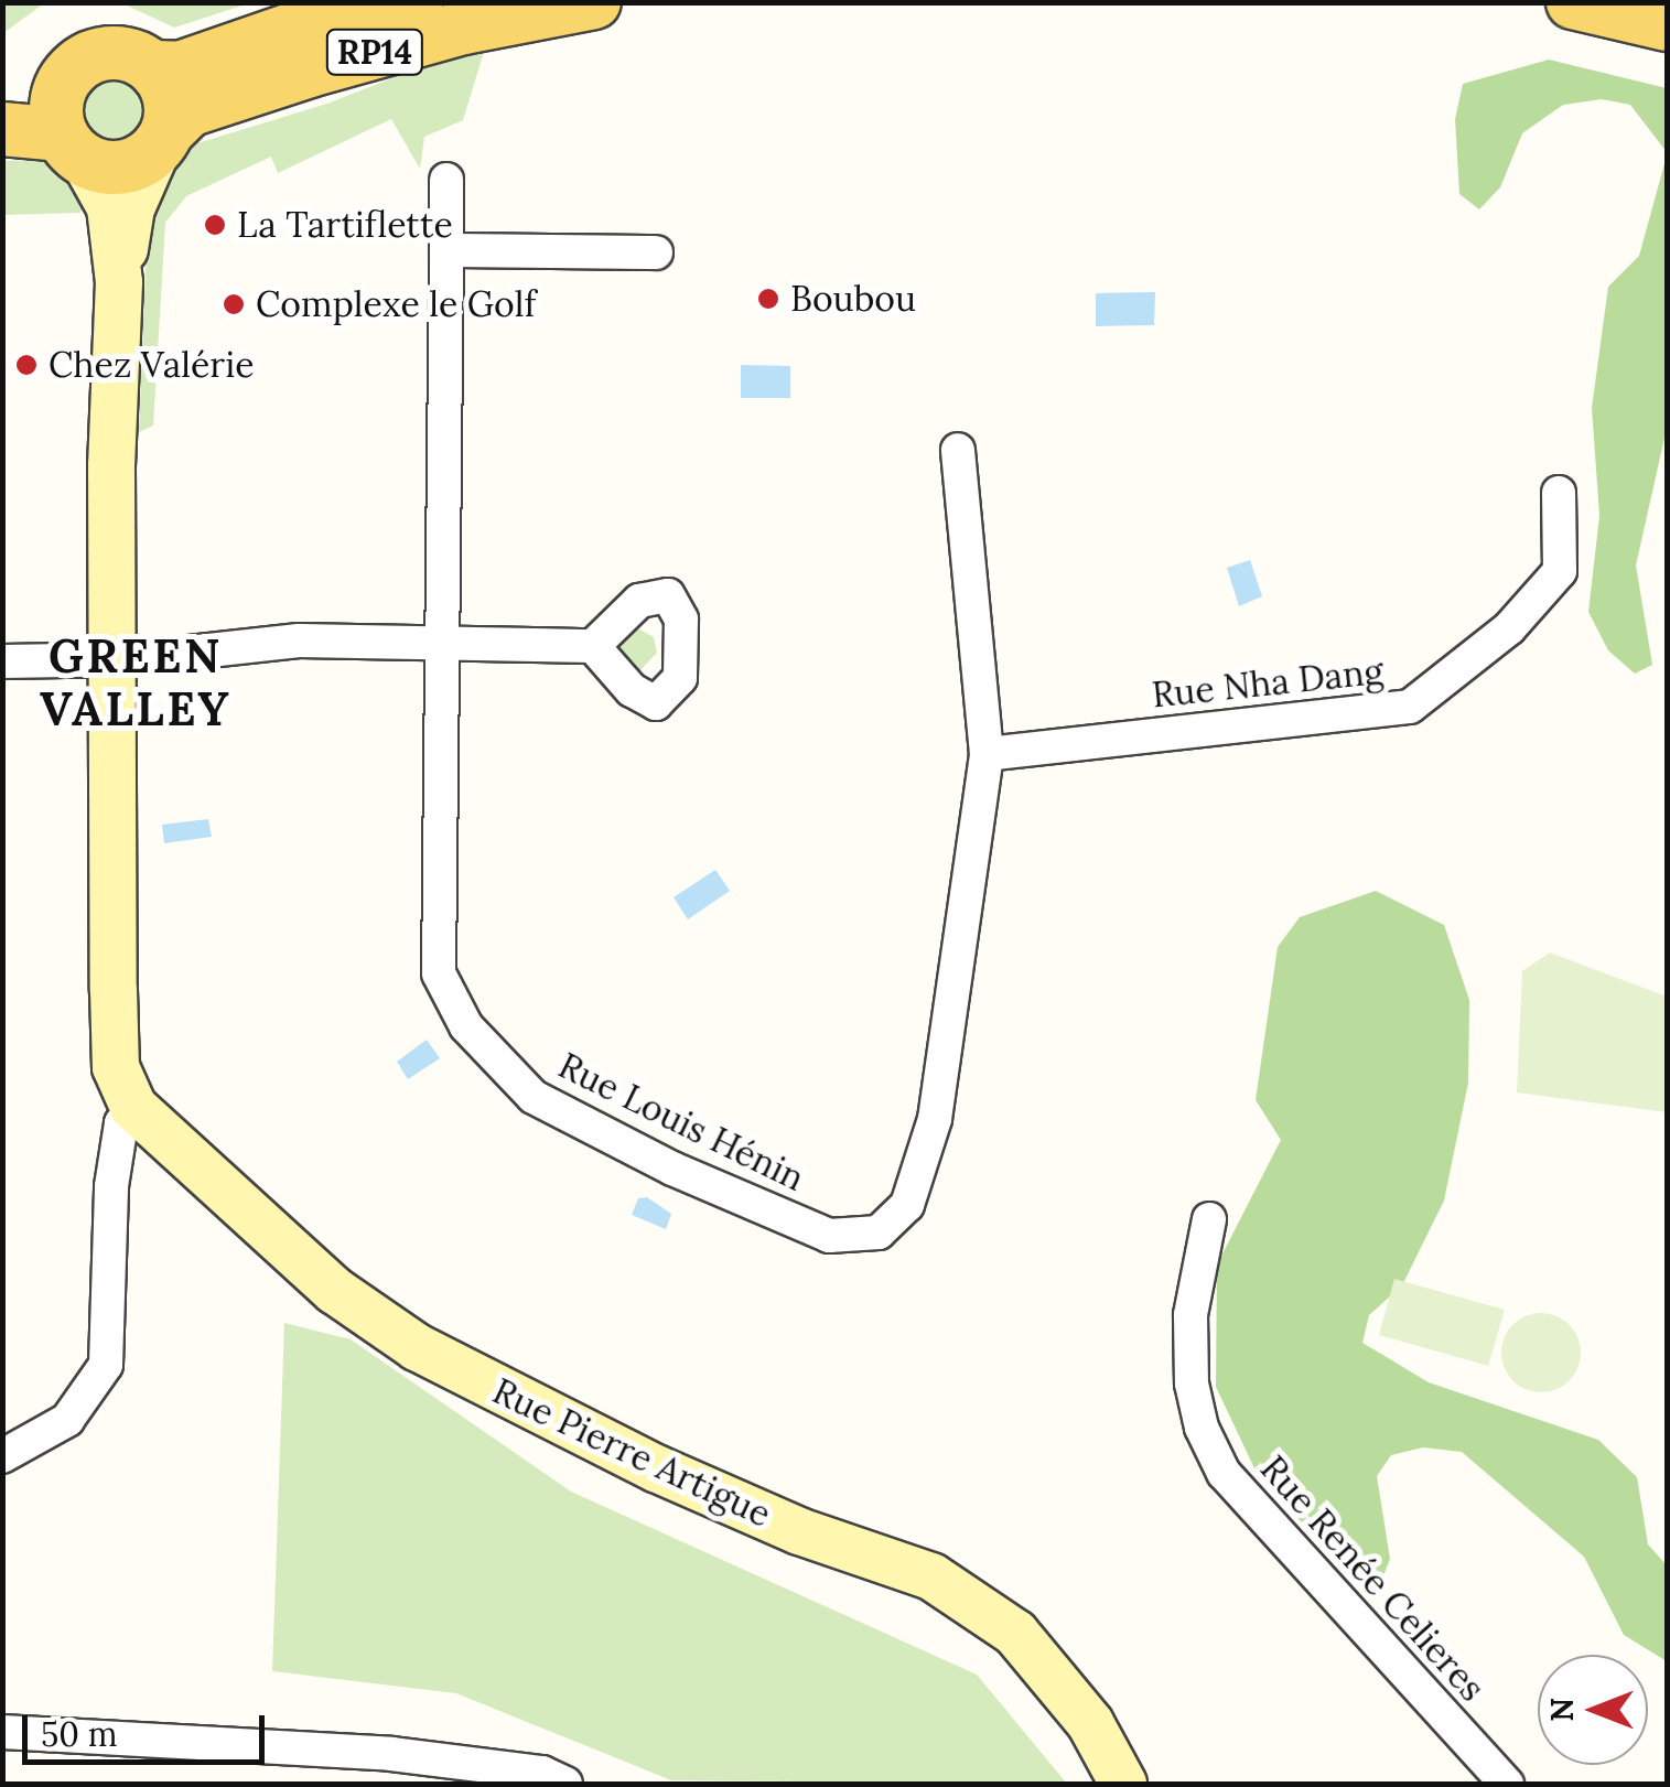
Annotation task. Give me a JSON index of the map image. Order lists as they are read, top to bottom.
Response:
{
  "streets": {
    "main road": ["RP14", "Rue Pierre Artigue"],
    "street": ["Rue Nha Dang", "Rue Louis Hénin", "Rue Renée Celieres"]
  },
  "crossings": [
    ["Rue Nha Dang", "Rue Louis Hénin"]
  ],
  "districts": ["GREEN VALLEY"],
  "places": [
    "La Tartiflette",
    "Boubou",
    "Complexe le Golf",
    "Chez Valérie"
  ],
  "scale_bar": "50 m",
  "north": "left"
}
